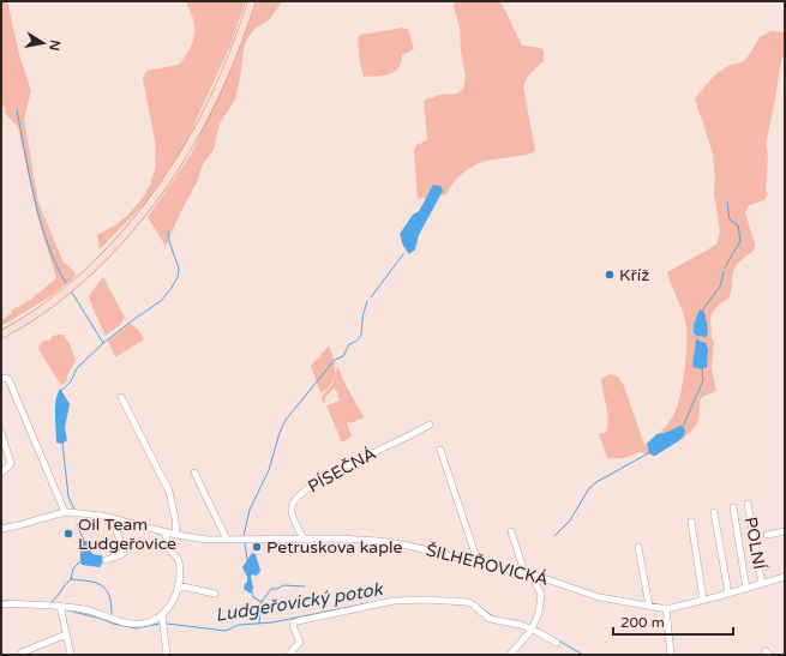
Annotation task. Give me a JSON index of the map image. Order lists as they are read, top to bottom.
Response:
{
  "streets": {
    "street": ["PÍSEČNÁ", "POLNÍ", "ŠILHEŘOVICKÁ"]
  },
  "crossings": [
    ["PÍSEČNÁ", "ŠILHEŘOVICKÁ"],
    ["POLNÍ", "ŠILHEŘOVICKÁ"]
  ],
  "water": ["Ludgeřovický potok"],
  "places": ["Kříž", "Oil Team Ludgeřovice", "Petruskova kaple"],
  "scale_bar": "200 m",
  "north": "right"
}
